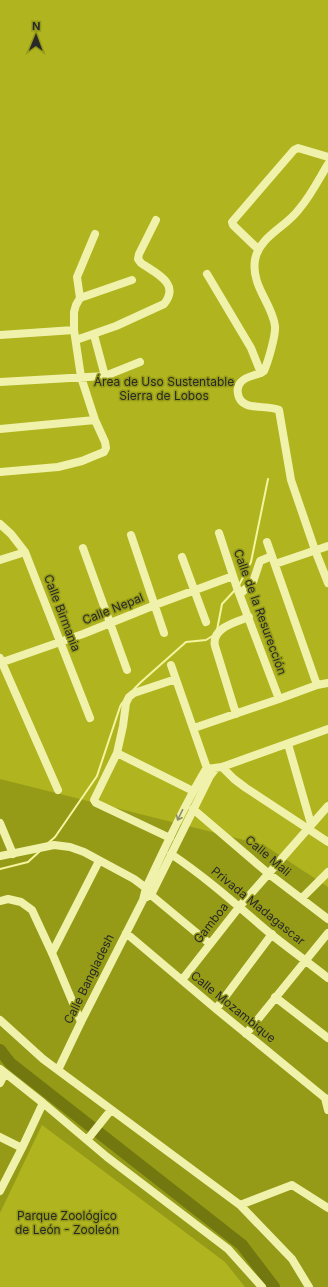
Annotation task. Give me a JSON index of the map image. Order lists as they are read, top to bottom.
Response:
{
  "streets": {
    "street": [
      "Calle Nepal",
      "Calle de la Resurección",
      "Calle Birmania",
      "Calle Mali",
      "Privada Madagascar",
      "Gamboa",
      "Calle Bangladesh",
      "Calle Mozambique"
    ]
  },
  "crossings": [
    ["Calle Nepal", "Calle de la Resurección"],
    ["Calle Nepal", "Calle Birmania"],
    ["Calle Mali", "Gamboa"],
    ["Calle Mali", "Calle Bangladesh"],
    ["Privada Madagascar", "Gamboa"],
    ["Privada Madagascar", "Calle Bangladesh"],
    ["Gamboa", "Calle Mozambique"],
    ["Calle Bangladesh", "Calle Mozambique"]
  ],
  "parks": ["Área de Uso Sustentable Sierra de Lobos", "Parque Zoológico de León - Zooleón"],
  "north": "top"
}
